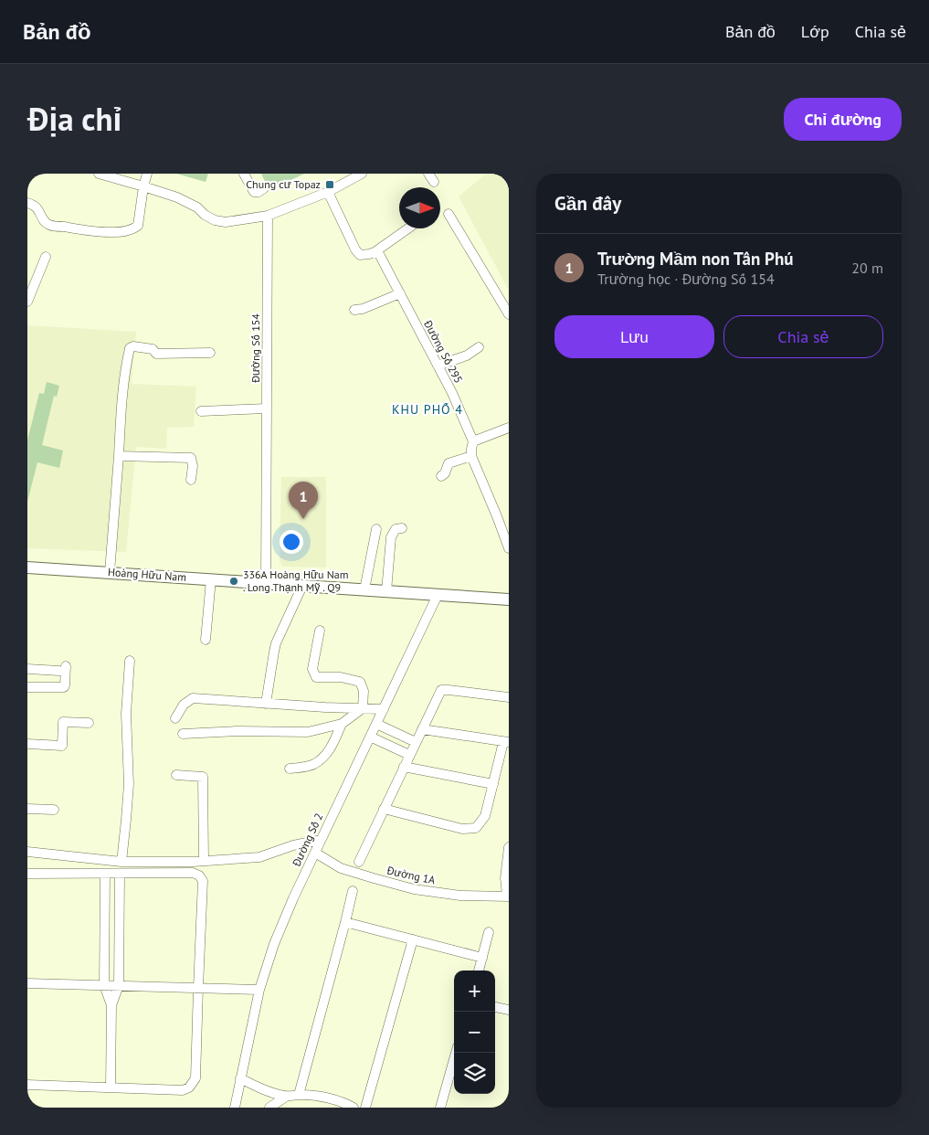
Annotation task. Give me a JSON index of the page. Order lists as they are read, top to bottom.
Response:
{
  "streets": {
    "main road": ["Hoàng Hữu Nam"],
    "street": [
      "Đường Số 154",
      "Đường Số 295",
      "Đường Số 2",
      "Đường 1A"
    ]
  },
  "crossings": [
    ["Đường Số 154", "Hoàng Hữu Nam"],
    ["Hoàng Hữu Nam", "Đường Số 2"],
    ["Đường Số 2", "Đường 1A"]
  ],
  "districts": ["KHU PHỐ 4"],
  "places": {
    "transit": ["Chung cư Topaz"],
    "other": ["336A Hoàng Hữu Nam . Long Thạnh Mỹ . Q9"]
  },
  "north": "right",
  "page": {
    "header": "Bản đồ",
    "nav": ["Bản đồ", "Lớp", "Chia sẻ"],
    "title": "Địa chỉ",
    "buttons": [
      "Chỉ đường",
      ["Lưu", "Chia sẻ"]
    ],
    "heading": "Gần đây",
    "list": [
      {
        "mark": "1",
        "name": "Trường Mầm non Tân Phú",
        "note": "Trường học · Đường Số 154",
        "value": "20 m"
      }
    ],
    "pins": "1",
    "map_buttons": ["+", "−"]
  }
}
